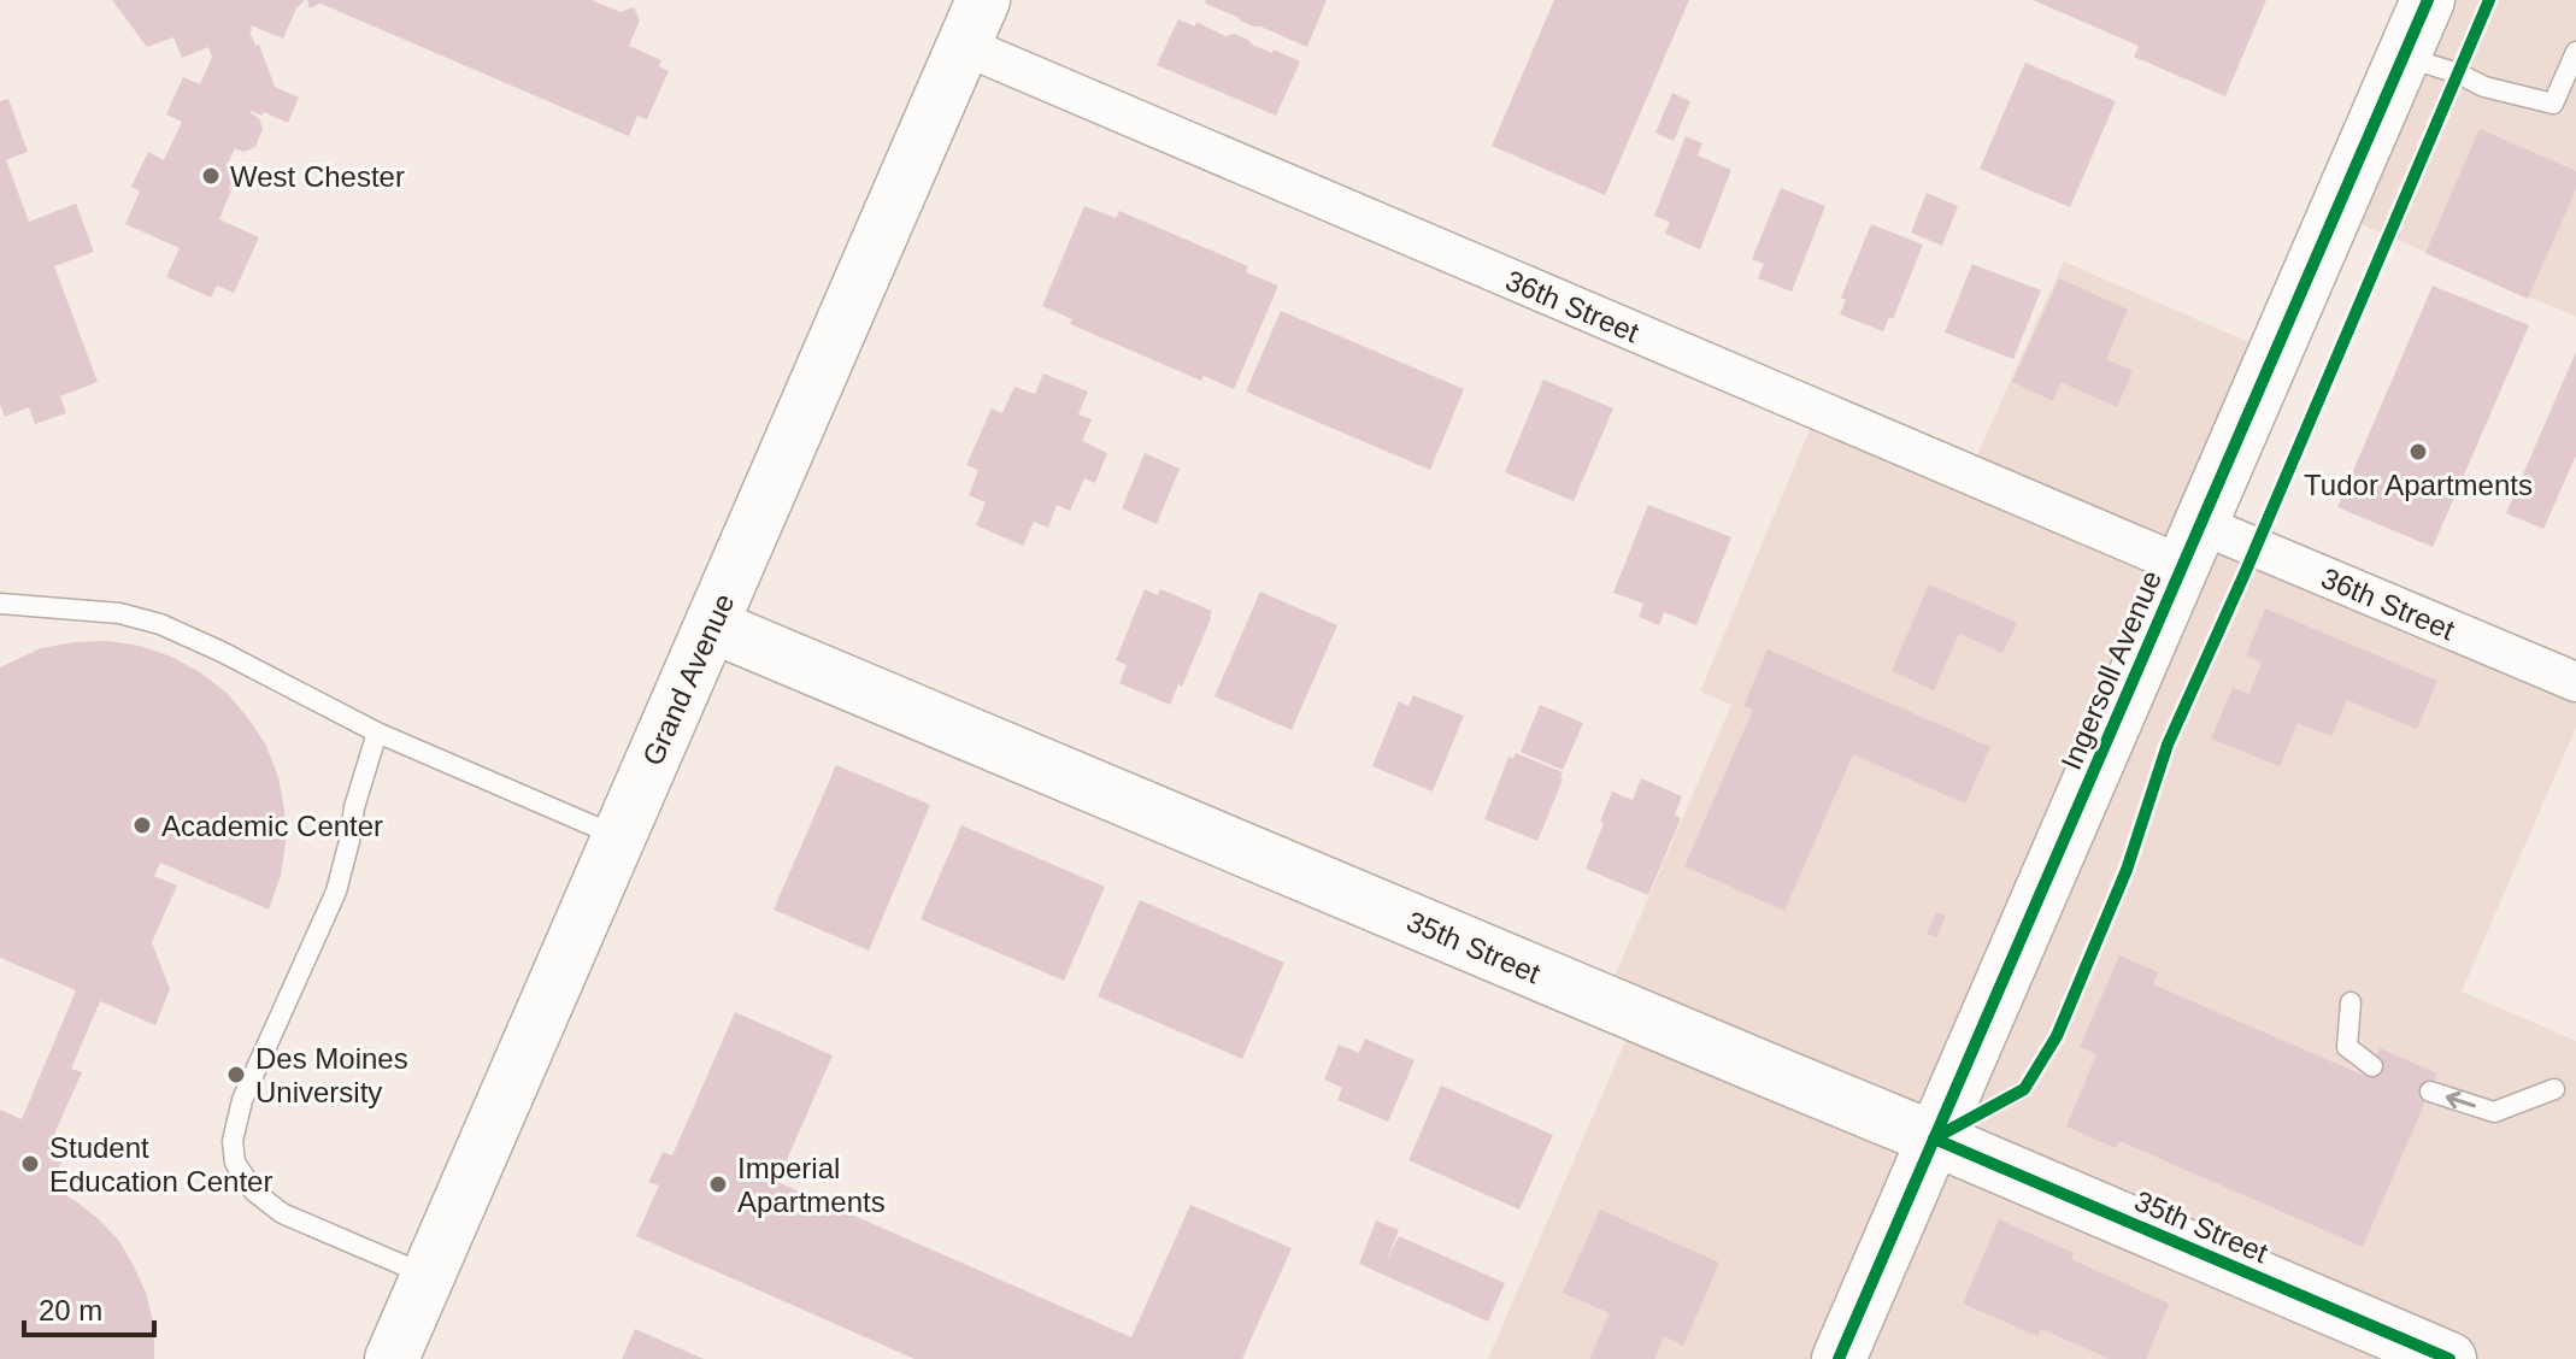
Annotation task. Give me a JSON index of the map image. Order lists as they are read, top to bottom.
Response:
{
  "streets": {
    "main road": ["Ingersoll Avenue", "Grand Avenue", "35th Street"],
    "street": ["36th Street"]
  },
  "crossings": [
    ["36th Street", "Ingersoll Avenue"],
    ["36th Street", "Grand Avenue"],
    ["Ingersoll Avenue", "35th Street"],
    ["Grand Avenue", "35th Street"]
  ],
  "places": [
    "West Chester",
    "Tudor Apartments",
    "Academic Center",
    "Des Moines University",
    "Student Education Center",
    "Imperial Apartments"
  ],
  "scale_bar": "20 m"
}
